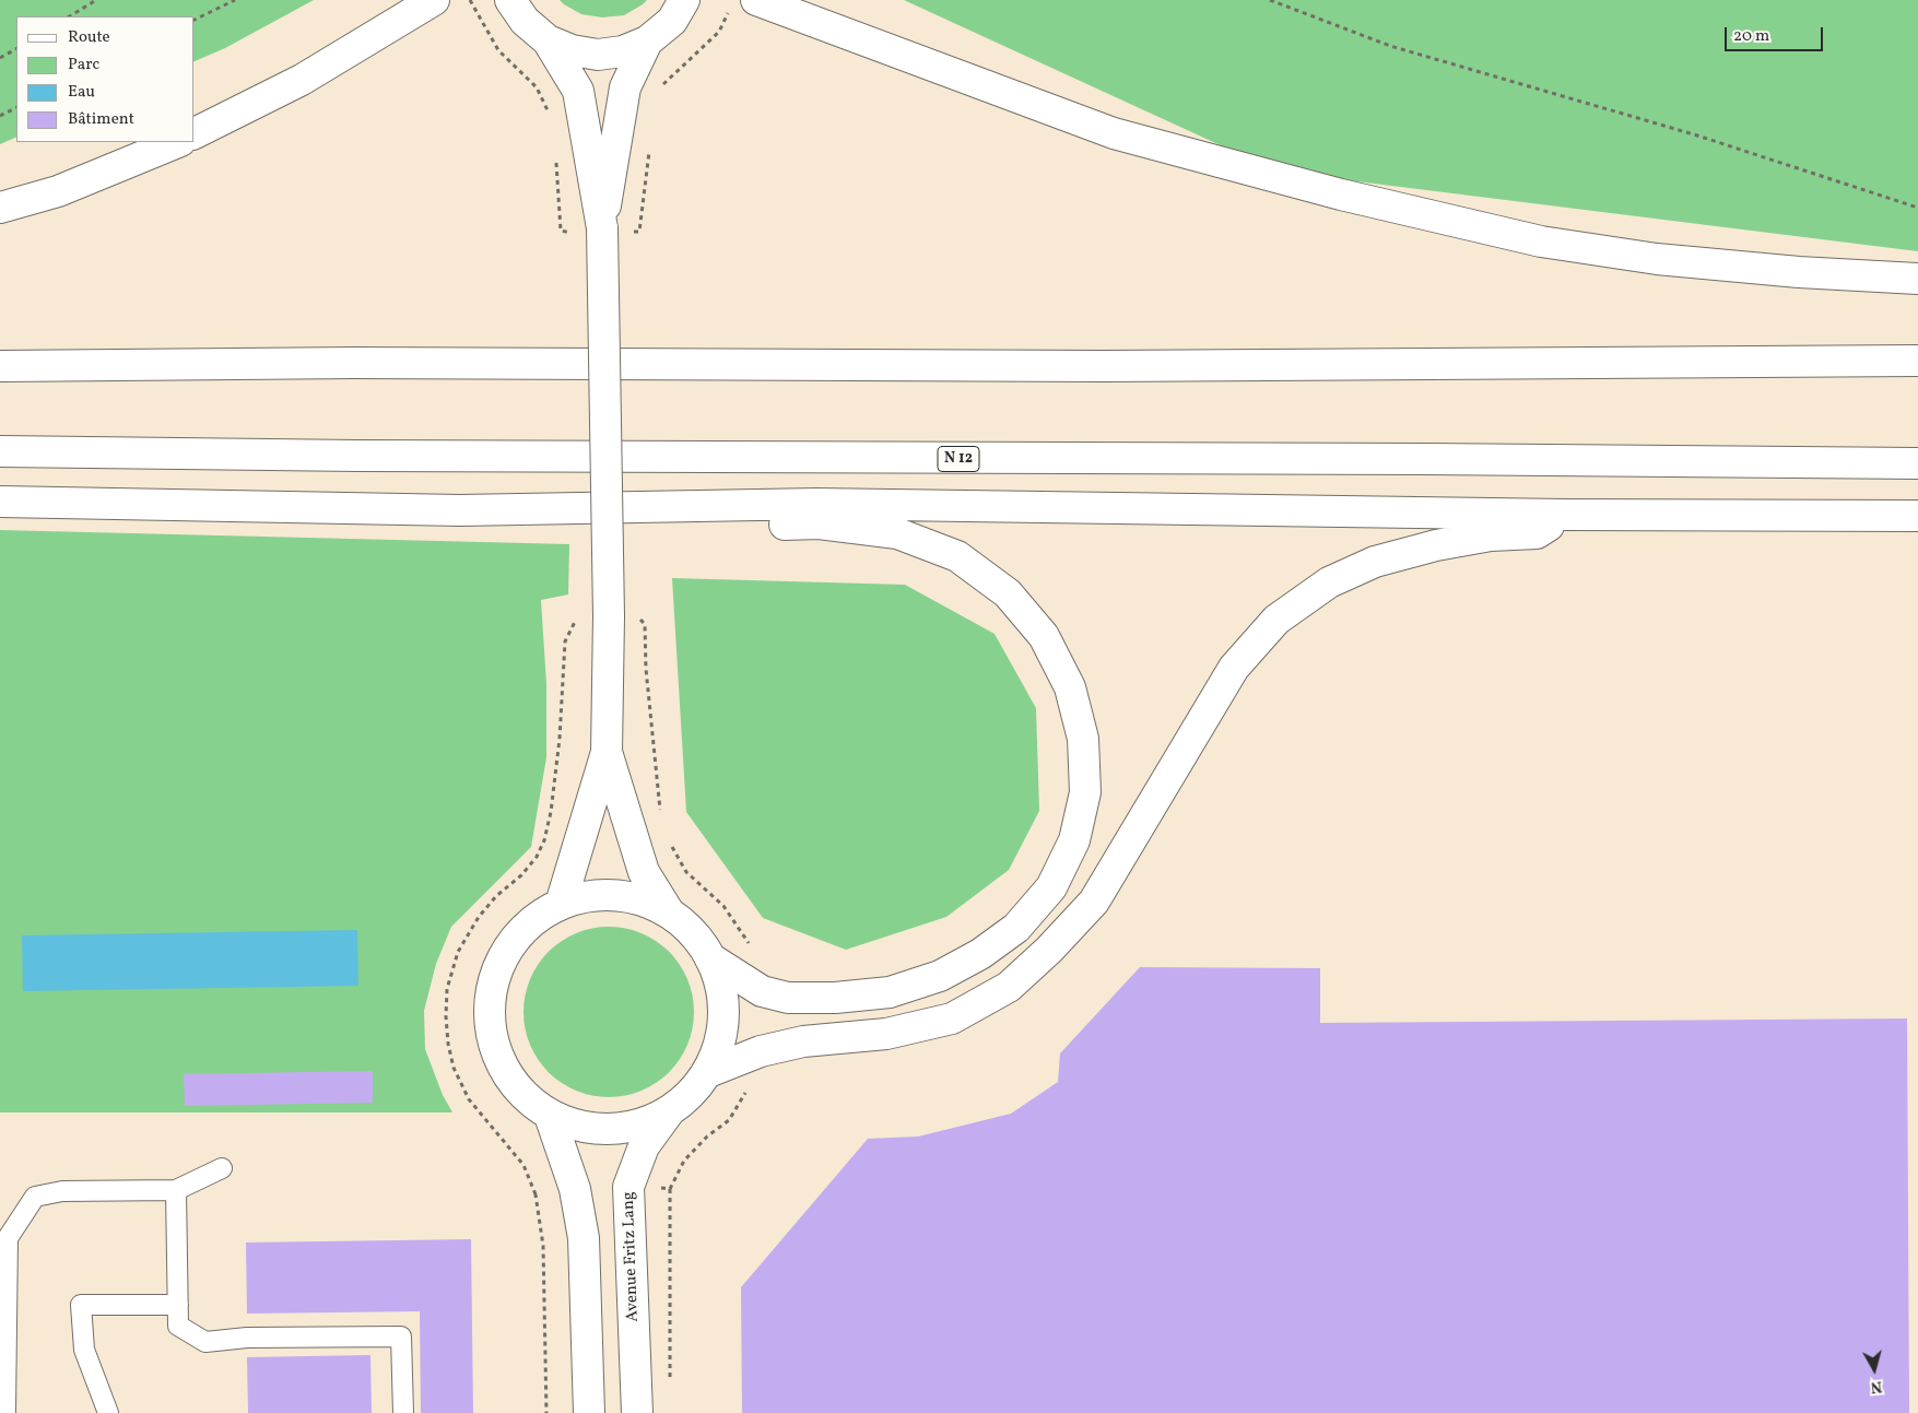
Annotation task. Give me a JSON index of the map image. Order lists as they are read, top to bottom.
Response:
{
  "streets": {
    "main road": ["N 12", "Avenue Fritz Lang"]
  },
  "legend": [
    "Route",
    "Parc",
    "Eau",
    "Bâtiment"
  ],
  "scale_bar": "20 m",
  "north": "bottom"
}
